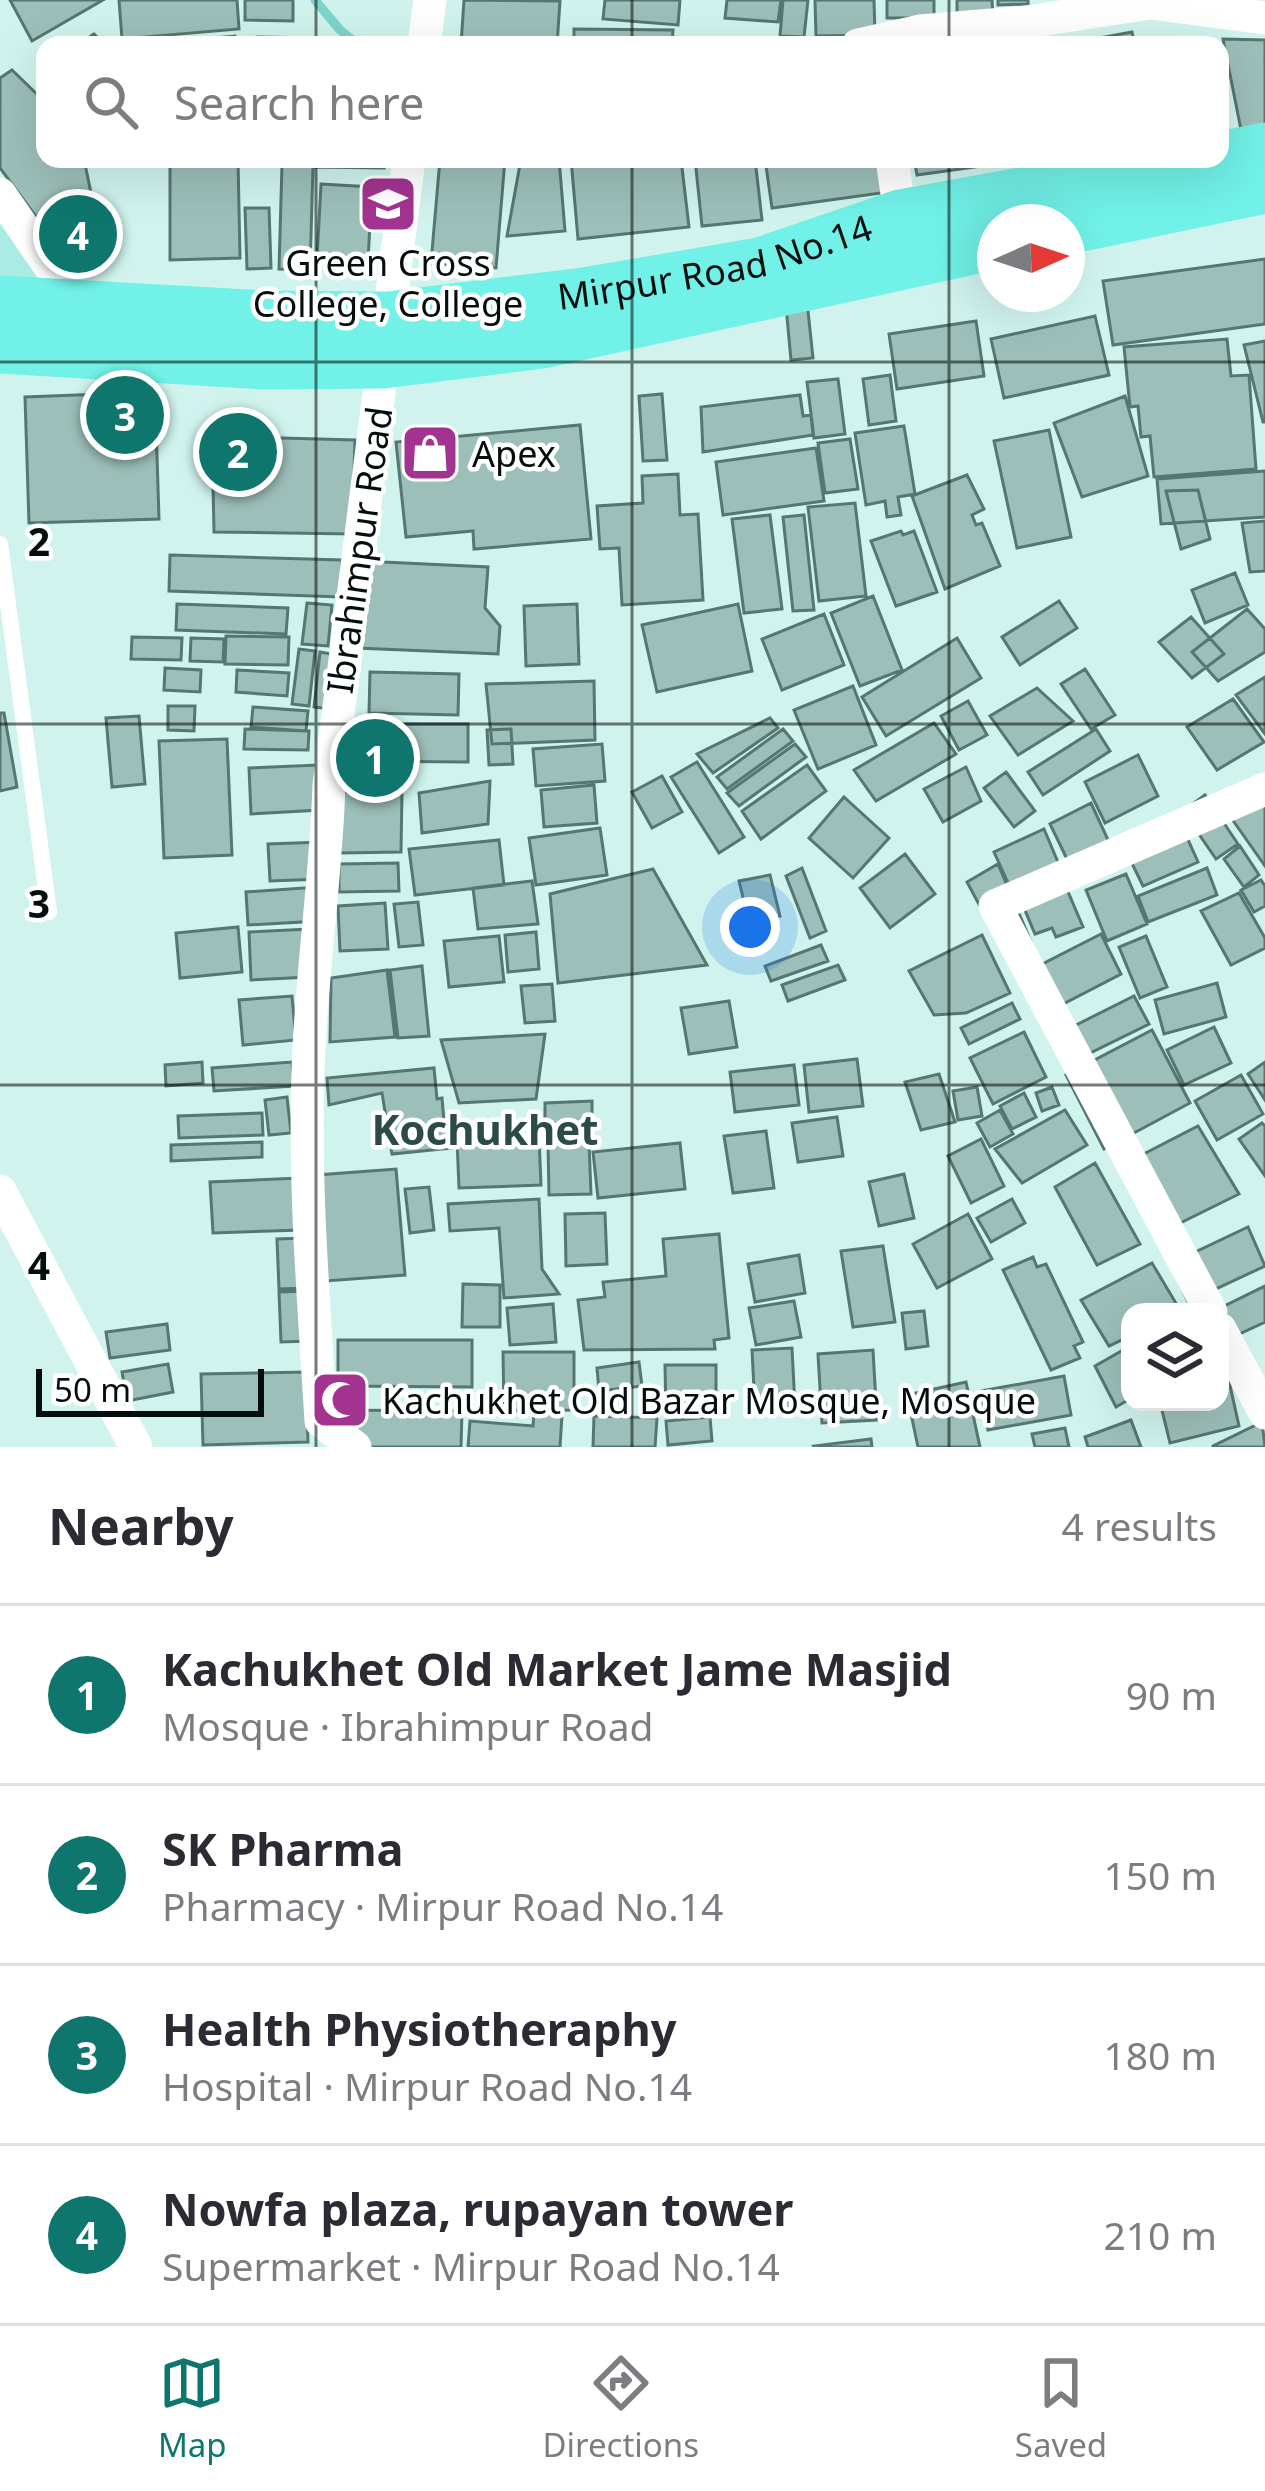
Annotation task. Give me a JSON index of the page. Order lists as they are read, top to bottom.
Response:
{
  "streets": {
    "main road": ["Mirpur Road No.14"],
    "street": ["Ibrahimpur Road"]
  },
  "crossings": [
    ["Mirpur Road No.14", "Ibrahimpur Road"]
  ],
  "districts": ["Kochukhet"],
  "places": {
    "school or university": ["Green Cross College, College"],
    "shop": ["Apex"],
    "mosque": ["Kachukhet Old Bazar Mosque, Mosque"]
  },
  "scale_bar": "50 m",
  "north": "right",
  "page": {
    "search": "Search here",
    "pins": [
      "4",
      "3",
      "2",
      "1"
    ],
    "scale": "50 m",
    "heading": ["Nearby", "4 results"],
    "list": [
      {
        "mark": "1",
        "name": "Kachukhet Old Market Jame Masjid",
        "note": "Mosque · Ibrahimpur Road",
        "value": "90 m"
      },
      {
        "mark": "2",
        "name": "SK Pharma",
        "note": "Pharmacy · Mirpur Road No.14",
        "value": "150 m"
      },
      {
        "mark": "3",
        "name": "Health Physiotheraphy",
        "note": "Hospital · Mirpur Road No.14",
        "value": "180 m"
      },
      {
        "mark": "4",
        "name": "Nowfa plaza, rupayan tower",
        "note": "Supermarket · Mirpur Road No.14",
        "value": "210 m"
      }
    ],
    "nav": ["Map", "Directions", "Saved"]
  },
  "grid": {
    "rows": ["2", "3", "4"]
  }
}
